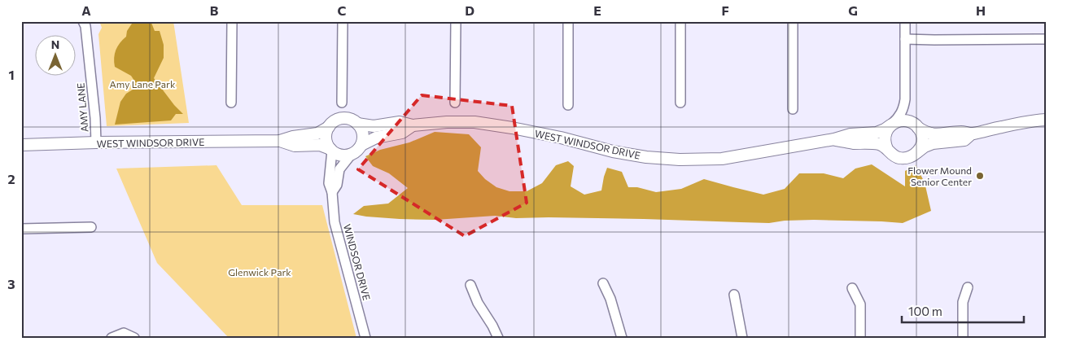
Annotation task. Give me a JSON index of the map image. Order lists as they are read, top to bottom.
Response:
{
  "streets": {
    "street": ["AMY LANE", "WEST WINDSOR DRIVE", "WINDSOR DRIVE"]
  },
  "crossings": [
    ["AMY LANE", "WEST WINDSOR DRIVE"],
    ["WEST WINDSOR DRIVE", "WINDSOR DRIVE"]
  ],
  "parks": ["Amy Lane Park", "Glenwick Park"],
  "places": ["Flower Mound Senior Center"],
  "scale_bar": "100 m",
  "north": "top",
  "grid": {
    "columns": [
      "A",
      "B",
      "C",
      "D",
      "E",
      "F",
      "G",
      "H"
    ],
    "rows": ["1", "2", "3"]
  }
}
